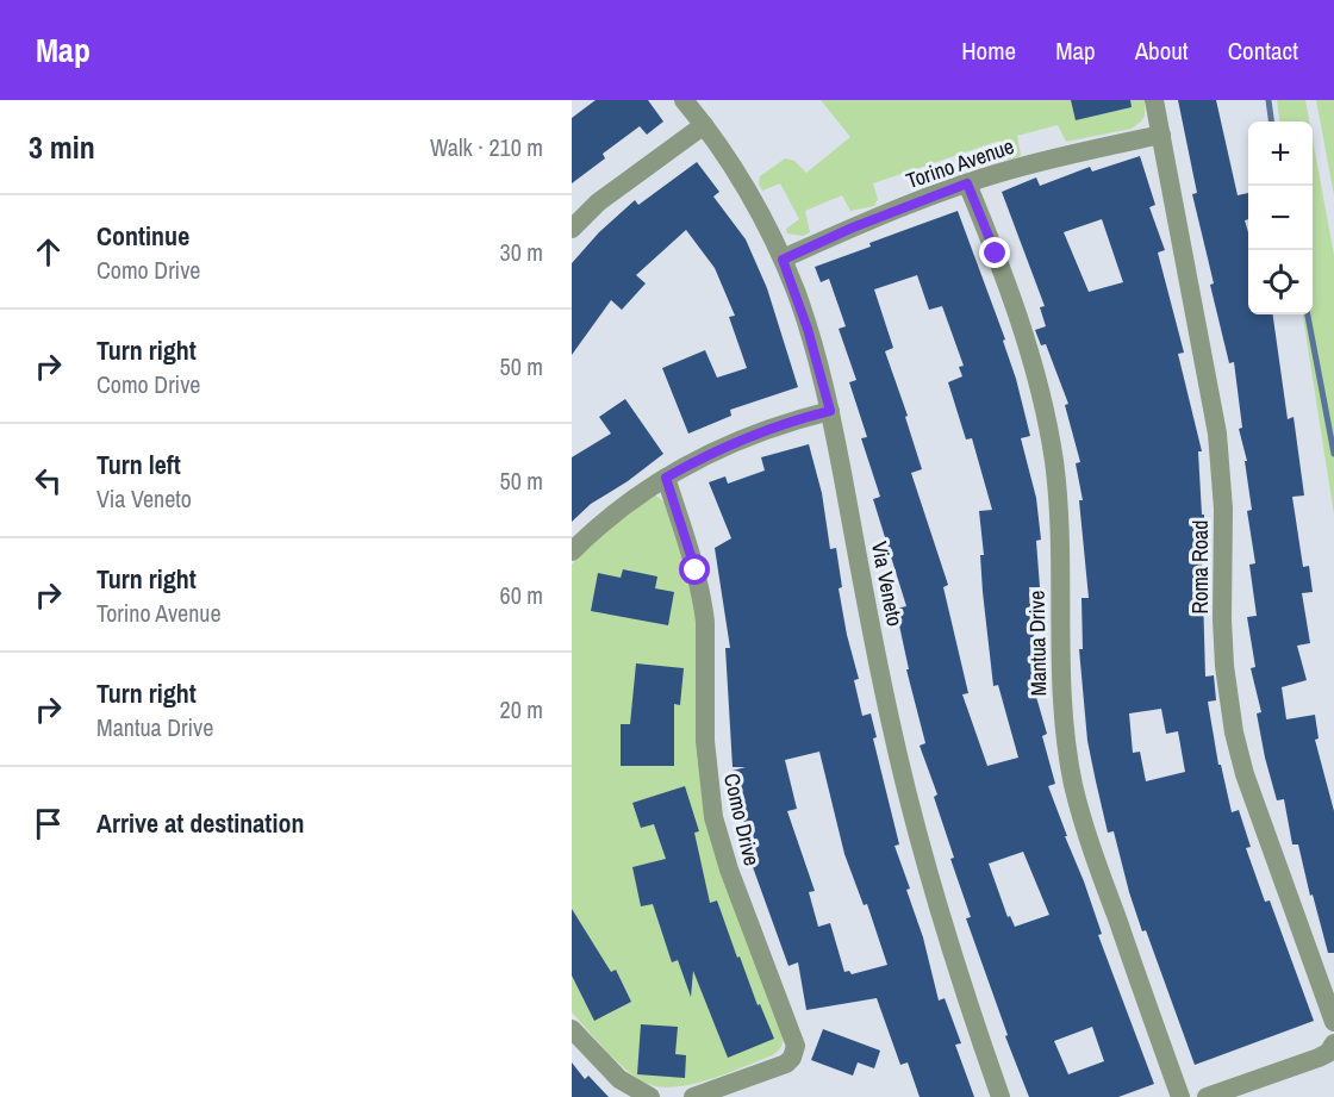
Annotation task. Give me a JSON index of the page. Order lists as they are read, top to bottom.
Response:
{
  "streets": {
    "street": [
      "Torino Avenue",
      "Roma Road",
      "Via Veneto",
      "Mantua Drive",
      "Como Drive"
    ]
  },
  "crossings": [
    ["Torino Avenue", "Roma Road"],
    ["Torino Avenue", "Via Veneto"],
    ["Torino Avenue", "Mantua Drive"]
  ],
  "page": {
    "header": "Map",
    "nav": [
      "Home",
      "Map",
      "About",
      "Contact"
    ],
    "heading": ["3 min", "Walk · 210 m"],
    "map_buttons": ["+", "−"],
    "list": [
      ["Continue", "Como Drive", "30 m"],
      ["Turn right", "Como Drive", "50 m"],
      ["Turn left", "Via Veneto", "50 m"],
      ["Turn right", "Torino Avenue", "60 m"],
      ["Turn right", "Mantua Drive", "20 m"],
      "Arrive at destination"
    ]
  }
}
